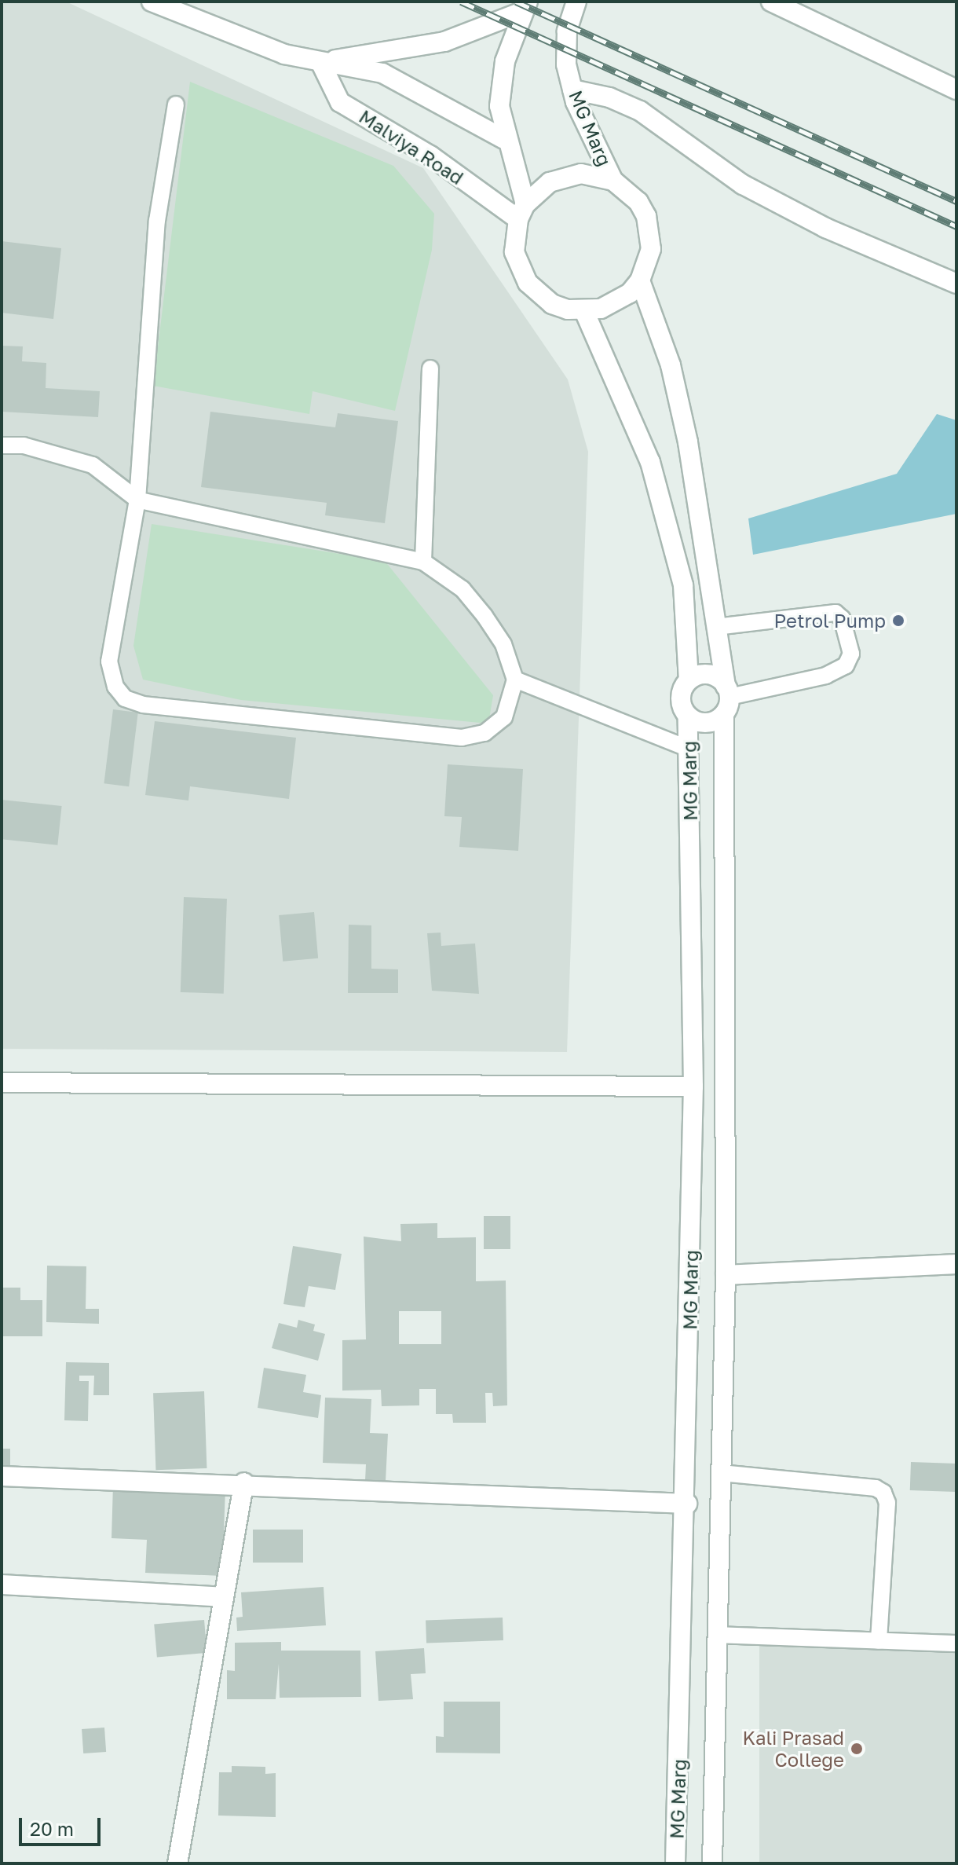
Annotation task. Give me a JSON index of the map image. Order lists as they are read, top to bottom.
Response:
{
  "streets": {
    "main road": ["MG Marg", "Malviya Road"]
  },
  "crossings": [
    ["MG Marg", "Malviya Road"]
  ],
  "places": ["Petrol Pump", "Kali Prasad College"],
  "scale_bar": "20 m"
}
